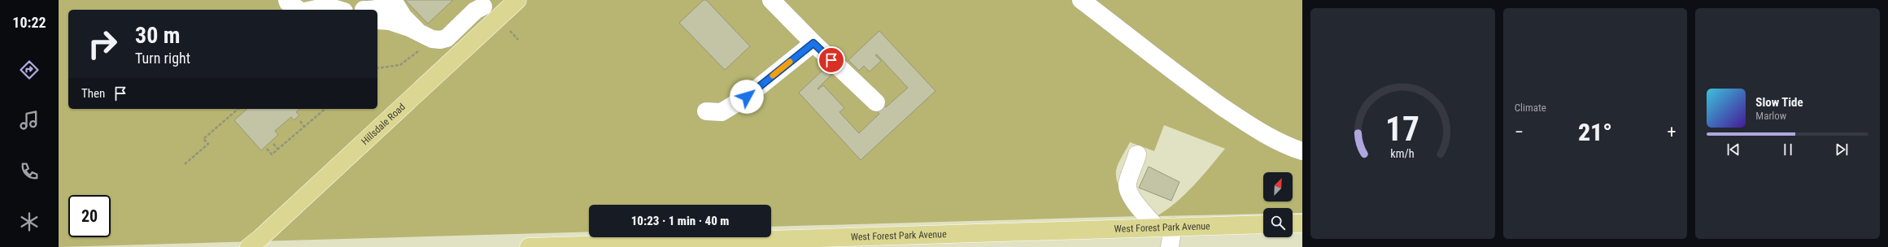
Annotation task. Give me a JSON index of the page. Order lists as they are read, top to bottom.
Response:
{
  "streets": {
    "main road": ["Hillsdale Road", "West Forest Park Avenue"]
  },
  "north": "top right",
  "page": {
    "tabs": "10:22",
    "tile": "Climate",
    "turn": ["30 m", "Turn right"],
    "then": "Then",
    "song": ["Slow Tide", "Marlow"],
    "heat": ["−", "21°", "+"],
    "limit": "20",
    "trip": "10:23 · 1 min · 40 m",
    "gauge": ["17", "km/h"]
  }
}
